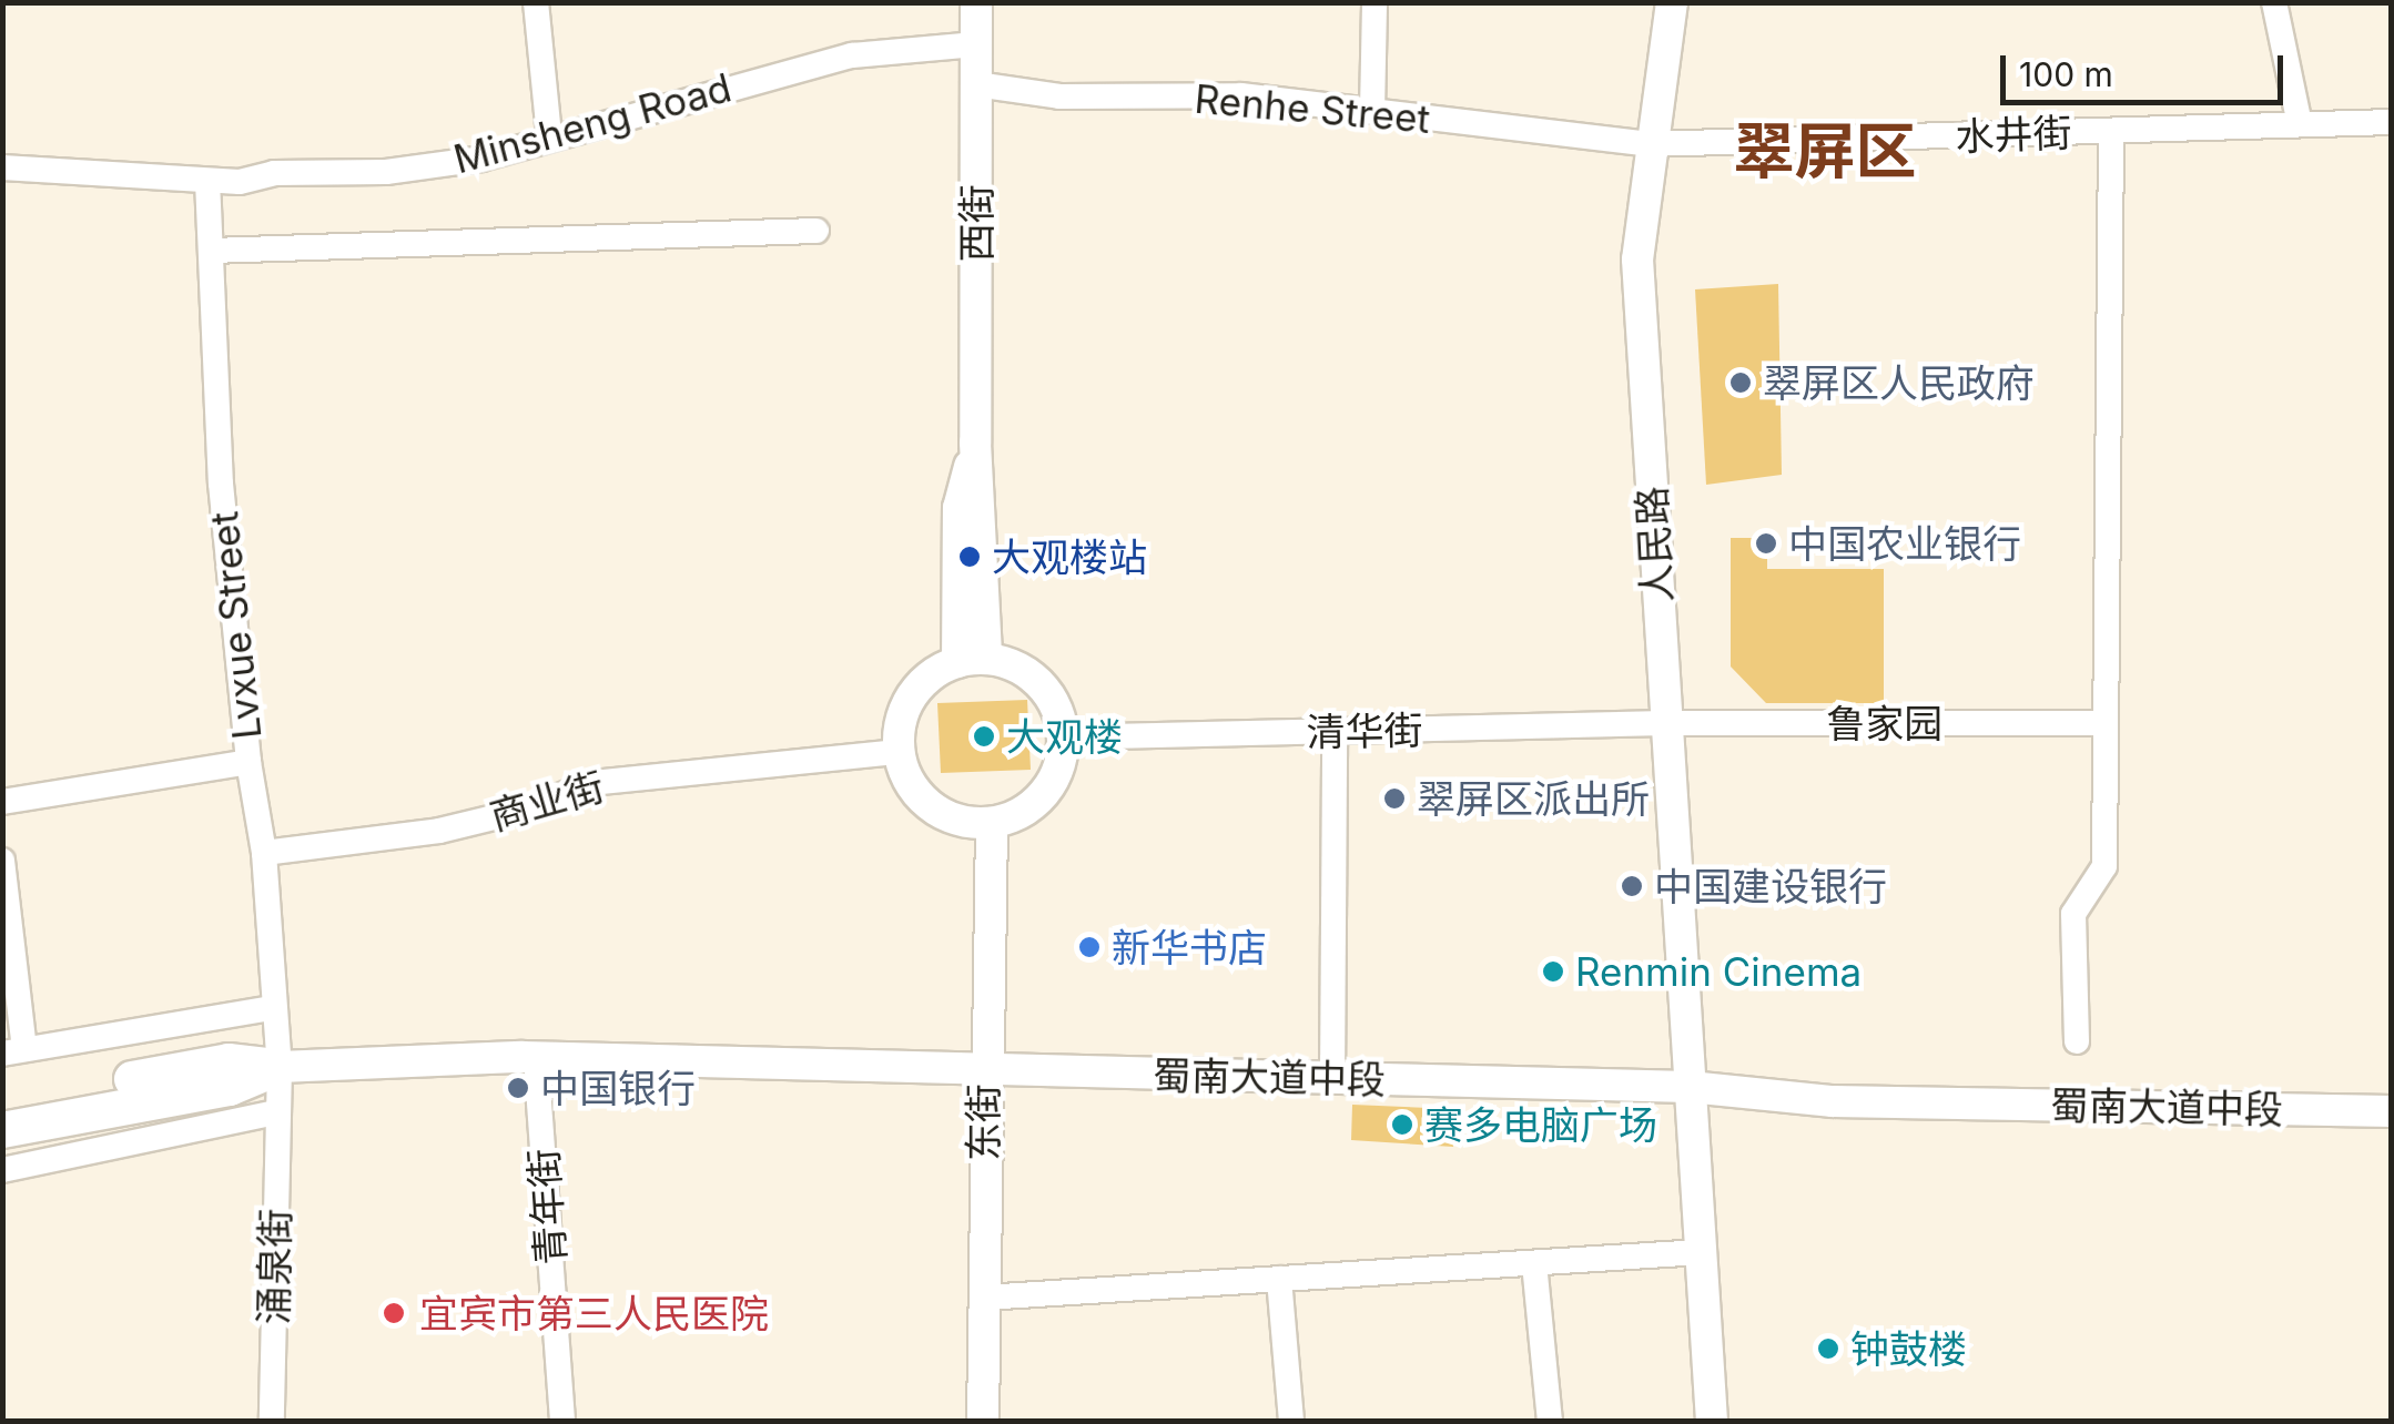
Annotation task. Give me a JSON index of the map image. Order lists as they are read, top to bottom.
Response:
{
  "streets": {
    "main road": [
      "西街",
      "人民路",
      "蜀南大道中段",
      "东街"
    ],
    "street": [
      "Renhe Street",
      "Minsheng Road",
      "水井街",
      "Lvxue Street",
      "鲁家园",
      "清华街",
      "商业街",
      "青年街",
      "涌泉街"
    ]
  },
  "crossings": [
    ["Renhe Street", "水井街"],
    ["Renhe Street", "西街"],
    ["Renhe Street", "人民路"],
    ["Minsheng Road", "西街"],
    ["Minsheng Road", "Lvxue Street"],
    ["水井街", "人民路"],
    ["西街", "清华街"],
    ["西街", "商业街"],
    ["西街", "东街"],
    ["人民路", "鲁家园"],
    ["人民路", "清华街"],
    ["人民路", "蜀南大道中段"],
    ["Lvxue Street", "商业街"],
    ["Lvxue Street", "蜀南大道中段"],
    ["Lvxue Street", "涌泉街"],
    ["鲁家园", "清华街"],
    ["清华街", "商业街"],
    ["清华街", "东街"],
    ["商业街", "东街"],
    ["蜀南大道中段", "东街"],
    ["蜀南大道中段", "青年街"],
    ["蜀南大道中段", "涌泉街"]
  ],
  "districts": ["翠屏区"],
  "places": [
    "翠屏区人民政府",
    "中国农业银行",
    "大观楼站",
    "大观楼",
    "翠屏区派出所",
    "中国建设银行",
    "新华书店",
    "Renmin Cinema",
    "中国银行",
    "赛多电脑广场",
    "宜宾市第三人民医院",
    "钟鼓楼"
  ],
  "scale_bar": "100 m"
}
